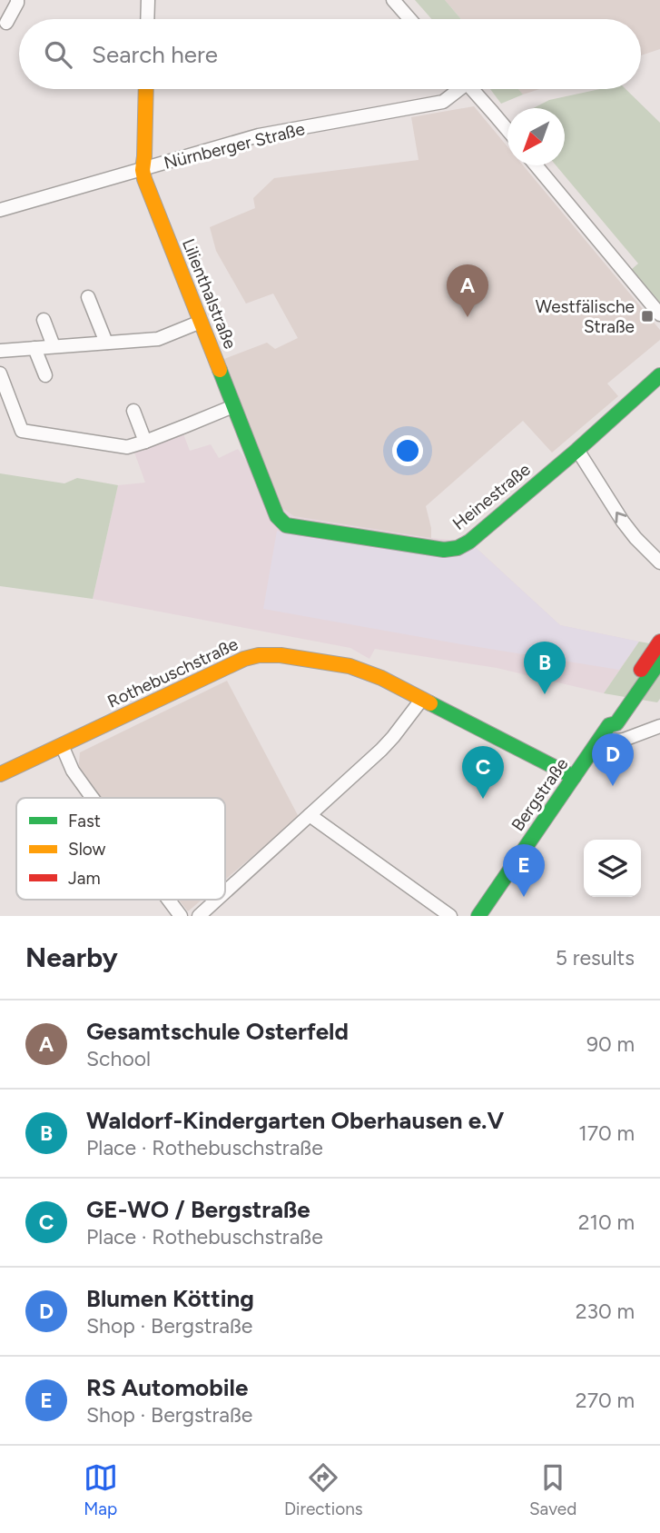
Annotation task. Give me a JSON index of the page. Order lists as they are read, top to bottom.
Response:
{
  "streets": {
    "street": [
      "Nürnberger Straße",
      "Lilienthalstraße",
      "Heinestraße",
      "Rothebuschstraße",
      "Bergstraße"
    ]
  },
  "crossings": [
    ["Nürnberger Straße", "Lilienthalstraße"],
    ["Lilienthalstraße", "Heinestraße"],
    ["Rothebuschstraße", "Bergstraße"]
  ],
  "places": {
    "transit": ["Westfälische Straße"]
  },
  "legend": ["Fast", "Slow", "Jam"],
  "north": "bottom left",
  "page": {
    "search": "Search here",
    "pins": [
      "A",
      "B",
      "D",
      "C",
      "E"
    ],
    "heading": ["Nearby", "5 results"],
    "list": [
      {
        "mark": "A",
        "name": "Gesamtschule Osterfeld",
        "note": "School",
        "value": "90 m"
      },
      {
        "mark": "B",
        "name": "Waldorf-Kindergarten Oberhausen e.V",
        "note": "Place · Rothebuschstraße",
        "value": "170 m"
      },
      {
        "mark": "C",
        "name": "GE-WO / Bergstraße",
        "note": "Place · Rothebuschstraße",
        "value": "210 m"
      },
      {
        "mark": "D",
        "name": "Blumen Kötting",
        "note": "Shop · Bergstraße",
        "value": "230 m"
      },
      {
        "mark": "E",
        "name": "RS Automobile",
        "note": "Shop · Bergstraße",
        "value": "270 m"
      }
    ],
    "nav": ["Map", "Directions", "Saved"]
  }
}
